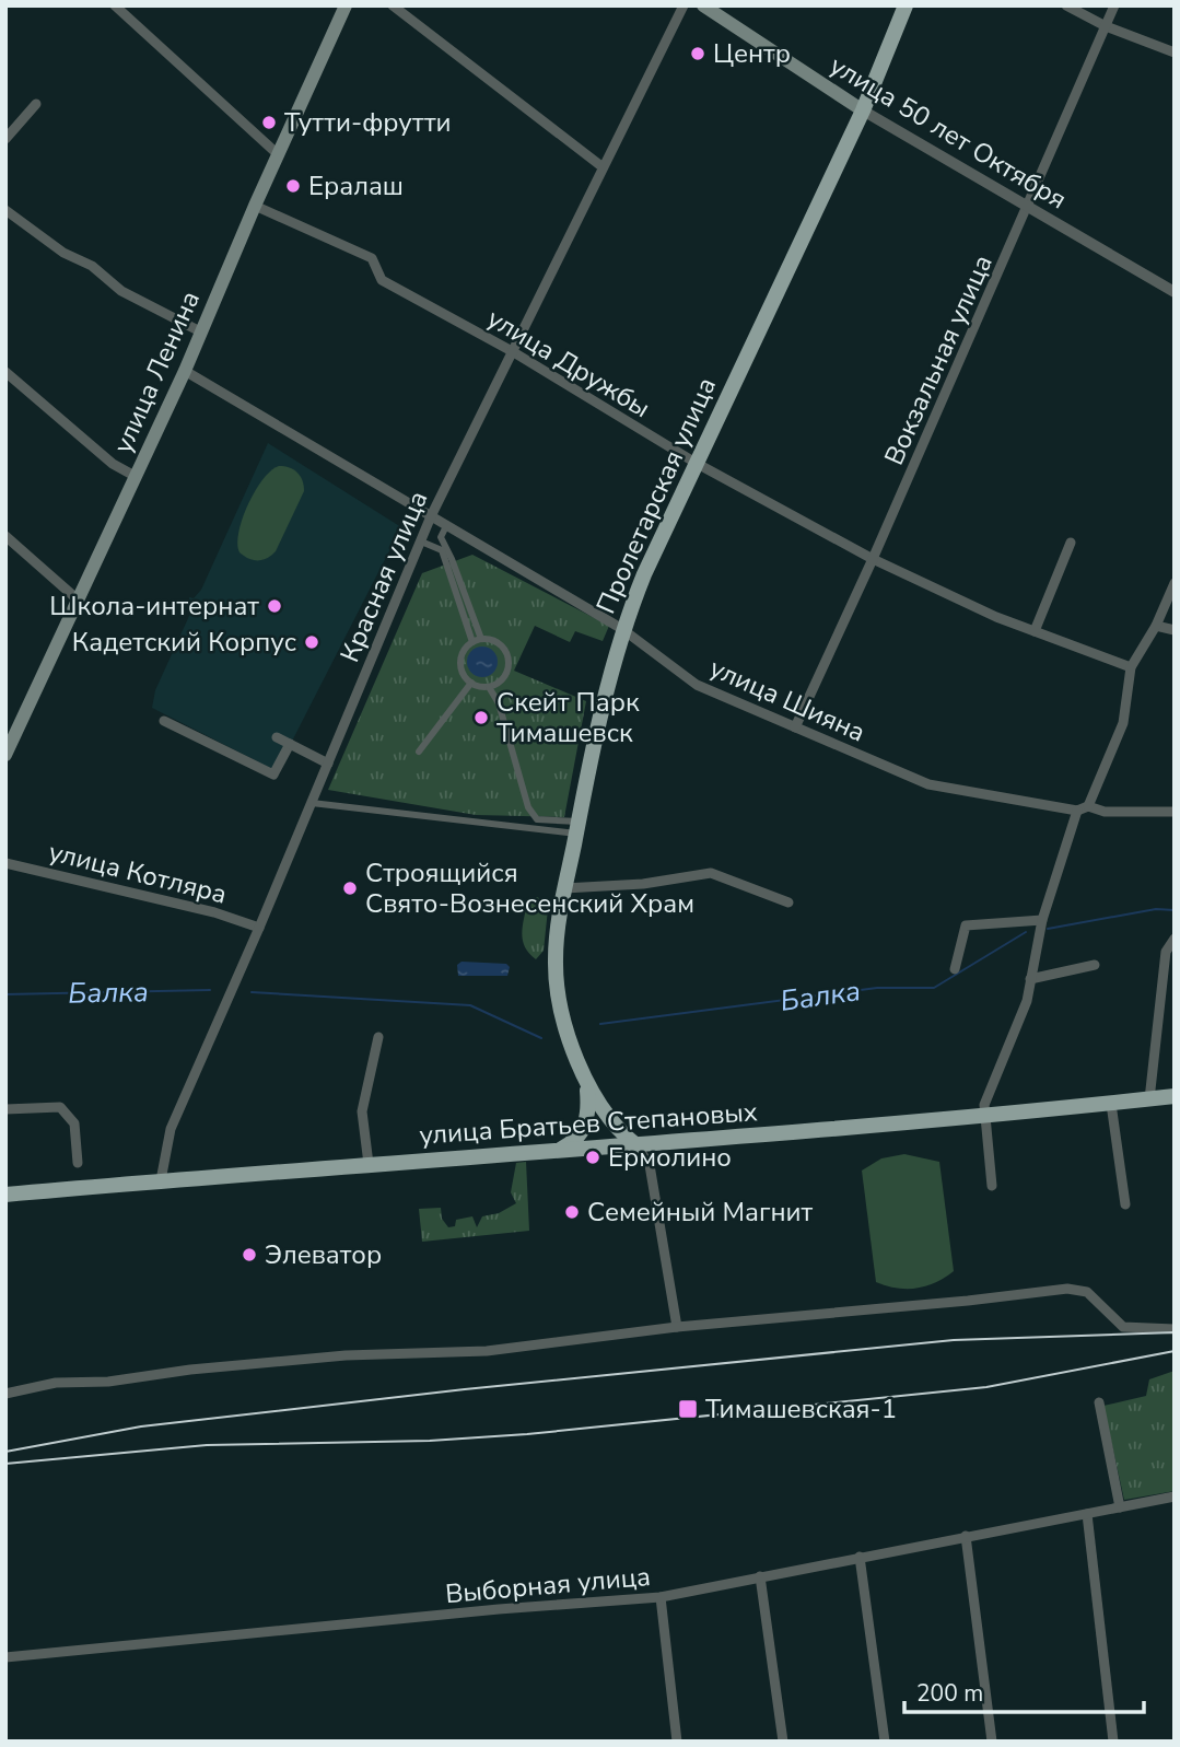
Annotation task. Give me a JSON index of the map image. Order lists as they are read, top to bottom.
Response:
{
  "streets": {
    "main road": [
      "улица 50 лет Октября",
      "улица Ленина",
      "Пролетарская улица",
      "улица Братьев Степановых"
    ],
    "street": [
      "Вокзальная улица",
      "улица Дружбы",
      "Красная улица",
      "улица Шияна",
      "улица Котляра",
      "Выборная улица"
    ]
  },
  "crossings": [
    ["улица 50 лет Октября", "Вокзальная улица"],
    ["улица 50 лет Октября", "Пролетарская улица"],
    ["Вокзальная улица", "улица Дружбы"],
    ["Вокзальная улица", "улица Шияна"],
    ["улица Дружбы", "улица Ленина"],
    ["улица Дружбы", "Пролетарская улица"],
    ["улица Дружбы", "Красная улица"],
    ["улица Ленина", "улица Шияна"],
    ["Пролетарская улица", "улица Шияна"],
    ["Пролетарская улица", "улица Братьев Степановых"],
    ["Красная улица", "улица Шияна"],
    ["Красная улица", "улица Котляра"],
    ["Красная улица", "улица Братьев Степановых"]
  ],
  "water": ["Балка"],
  "places": {
    "other": [
      "Центр",
      "Тутти-фрутти",
      "Ералаш",
      "Школа-интернат",
      "Кадетский Корпус",
      "Скейт Парк Тимашевск",
      "Строящийся Свято-Вознесенский Храм",
      "Ермолино",
      "Семейный Магнит",
      "Элеватор"
    ],
    "transit": ["Тимашевская-1"]
  },
  "scale_bar": "200 m"
}
